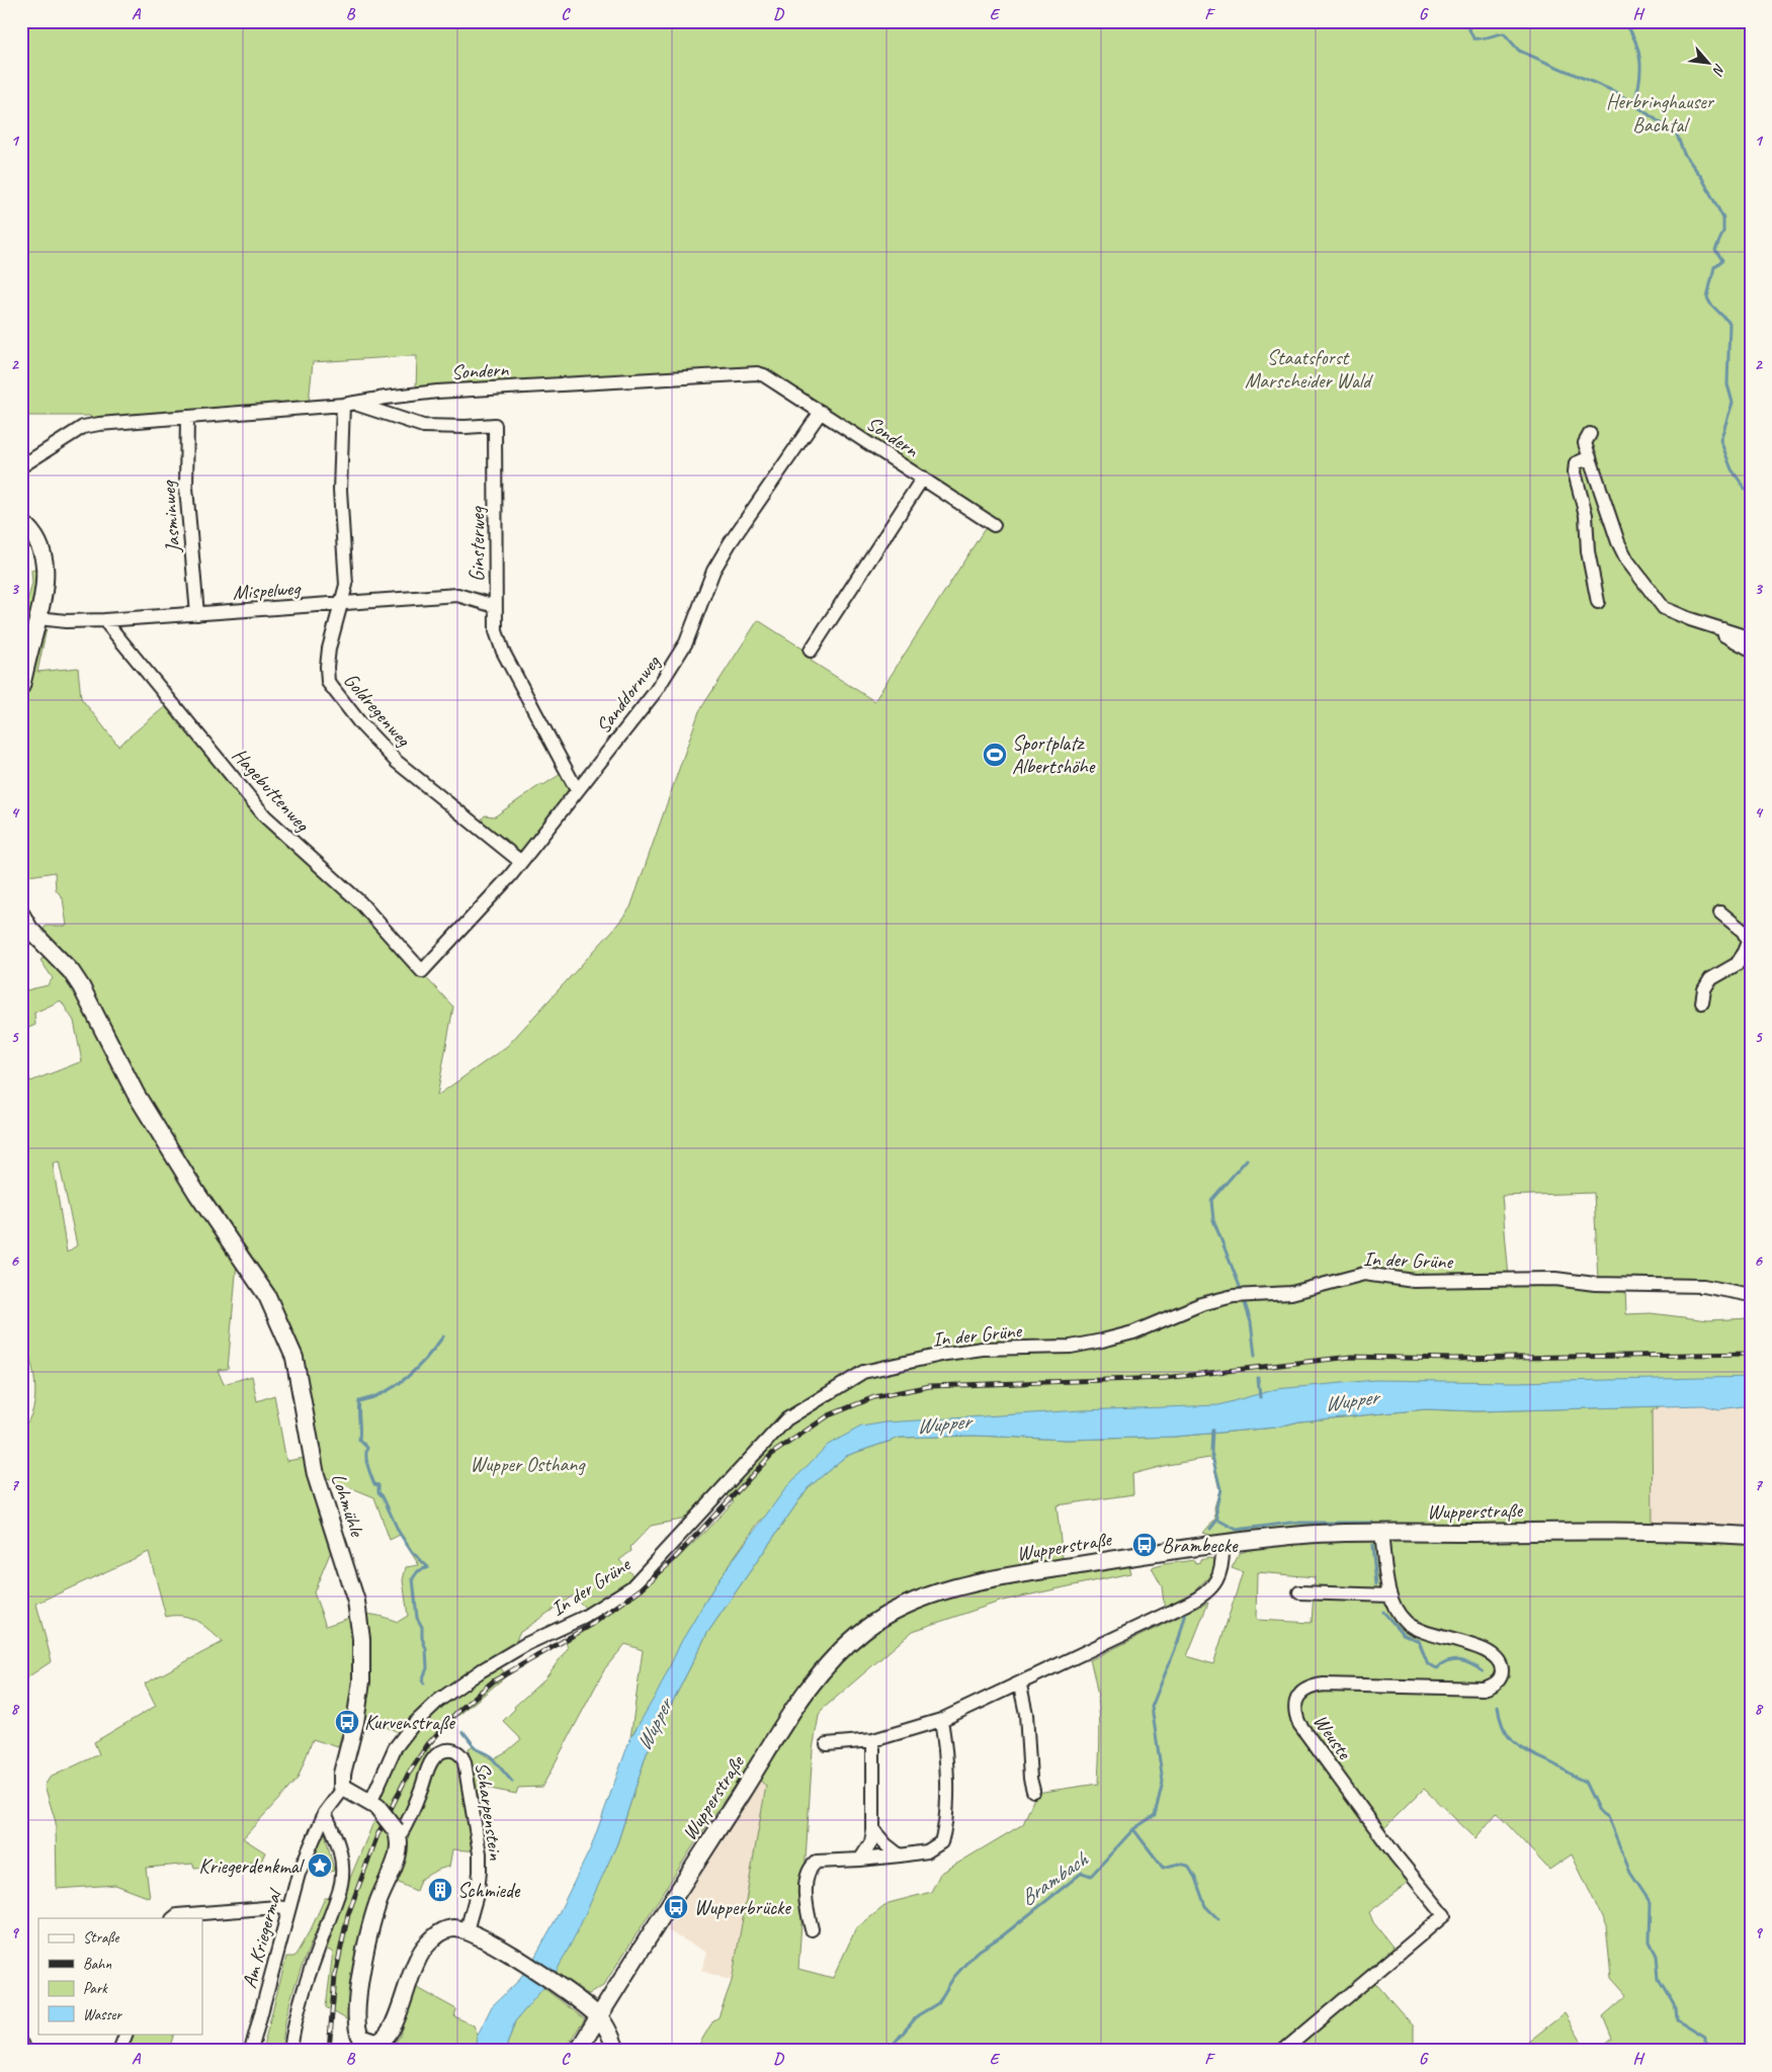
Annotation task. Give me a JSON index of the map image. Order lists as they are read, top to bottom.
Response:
{
  "streets": {
    "main road": ["Lohmühle", "Wupperstraße"],
    "street": [
      "Sondern",
      "Jasminweg",
      "Ginsterweg",
      "Mispelweg",
      "Sanddornweg",
      "Goldregenweg",
      "Hagebuttenweg",
      "In der Grüne",
      "Weuste",
      "Scharpenstein",
      "Am Kriegermal"
    ]
  },
  "crossings": [
    ["Sondern", "Jasminweg"],
    ["Sondern", "Ginsterweg"],
    ["Sondern", "Sanddornweg"],
    ["Sondern", "Goldregenweg"],
    ["Jasminweg", "Mispelweg"],
    ["Ginsterweg", "Mispelweg"],
    ["Ginsterweg", "Sanddornweg"],
    ["Ginsterweg", "Goldregenweg"],
    ["Mispelweg", "Goldregenweg"],
    ["Mispelweg", "Hagebuttenweg"],
    ["Sanddornweg", "Goldregenweg"],
    ["Sanddornweg", "Hagebuttenweg"],
    ["Lohmühle", "Am Kriegermal"],
    ["Wupperstraße", "Weuste"]
  ],
  "water": ["Wupper", "Brambach"],
  "parks": ["Herbringhauser Bachtal", "Staatsforst Marscheider Wald", "Wupper Osthang"],
  "places": {
    "sports": ["Sportplatz Albertshöhe"],
    "bus stop": ["Brambecke", "Kurvenstraße", "Wupperbrücke"],
    "place": ["Kriegerdenkmal"],
    "building": ["Schmiede"]
  },
  "legend": [
    "Straße",
    "Bahn",
    "Park",
    "Wasser"
  ],
  "north": "bottom right",
  "grid": {
    "columns": [
      "A",
      "B",
      "C",
      "D",
      "E",
      "F",
      "G",
      "H"
    ],
    "rows": [
      "1",
      "2",
      "3",
      "4",
      "5",
      "6",
      "7",
      "8",
      "9"
    ]
  }
}
